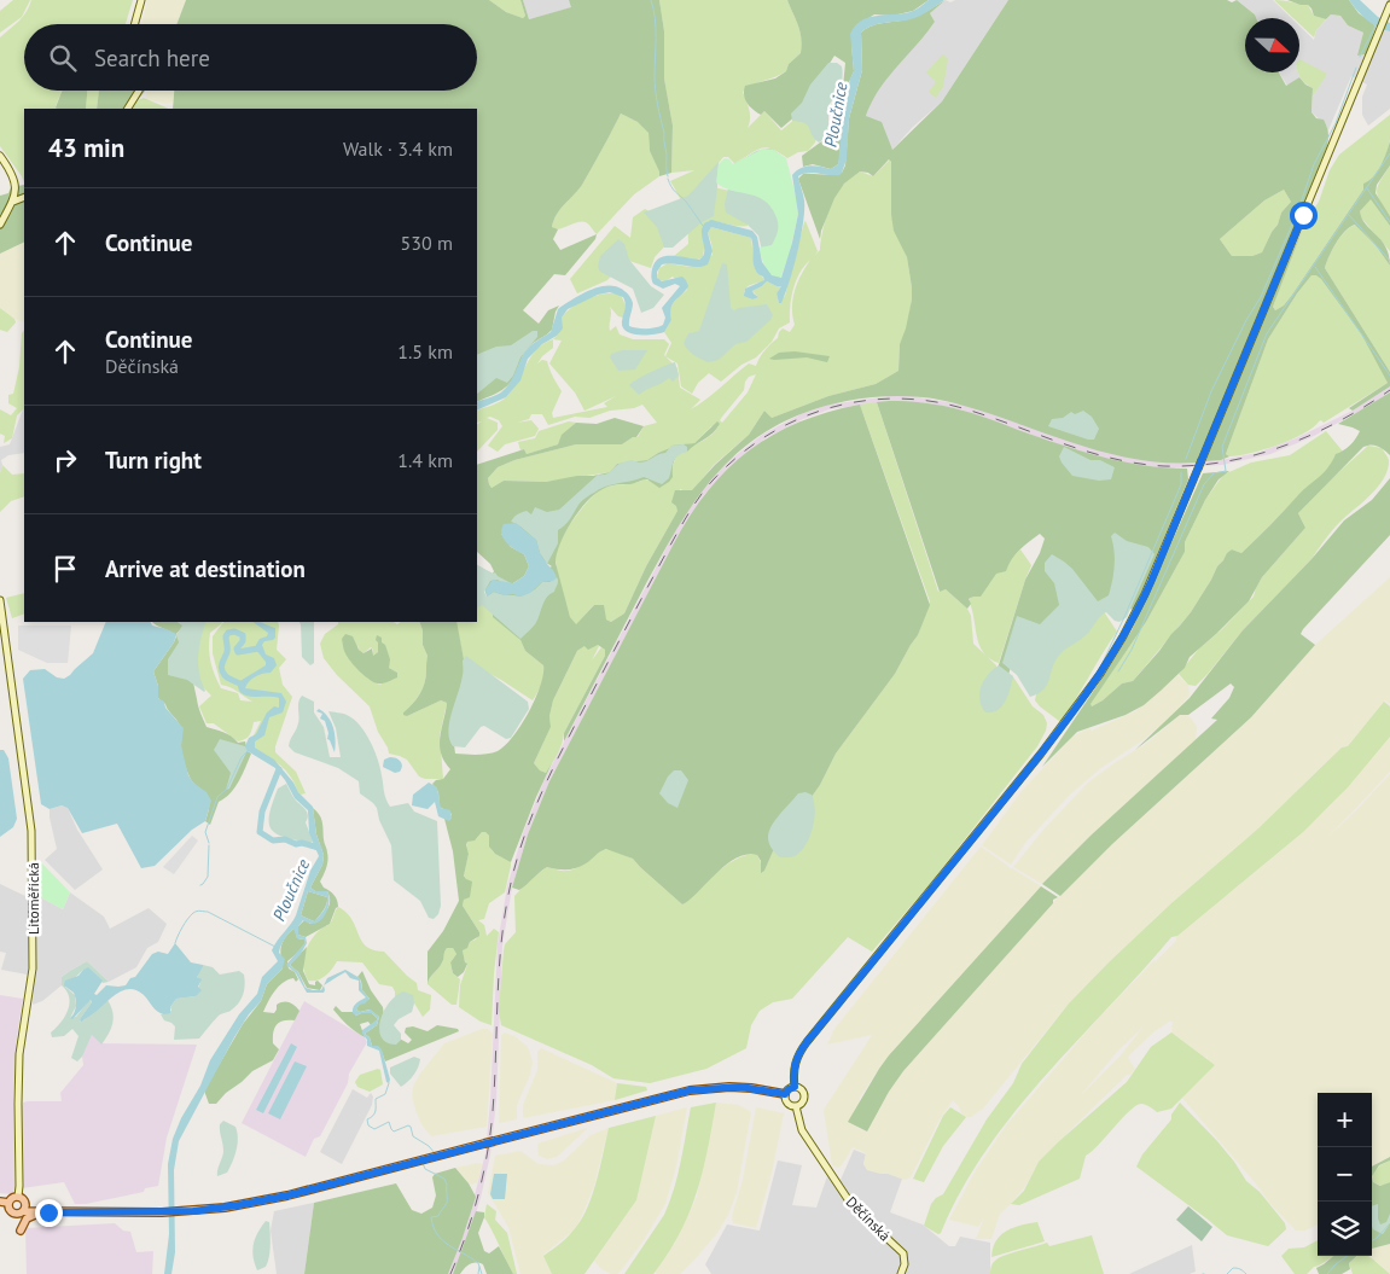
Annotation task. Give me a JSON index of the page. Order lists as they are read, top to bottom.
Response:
{
  "streets": {
    "main road": ["Litoměřická", "Děčínská"]
  },
  "water": ["Ploučnice"],
  "north": "right",
  "page": {
    "search": "Search here",
    "heading": ["43 min", "Walk · 3.4 km"],
    "list": [
      ["Continue", "530 m"],
      ["Continue", "Děčínská", "1.5 km"],
      ["Turn right", "1.4 km"],
      "Arrive at destination"
    ],
    "map_buttons": ["+", "−"]
  }
}
